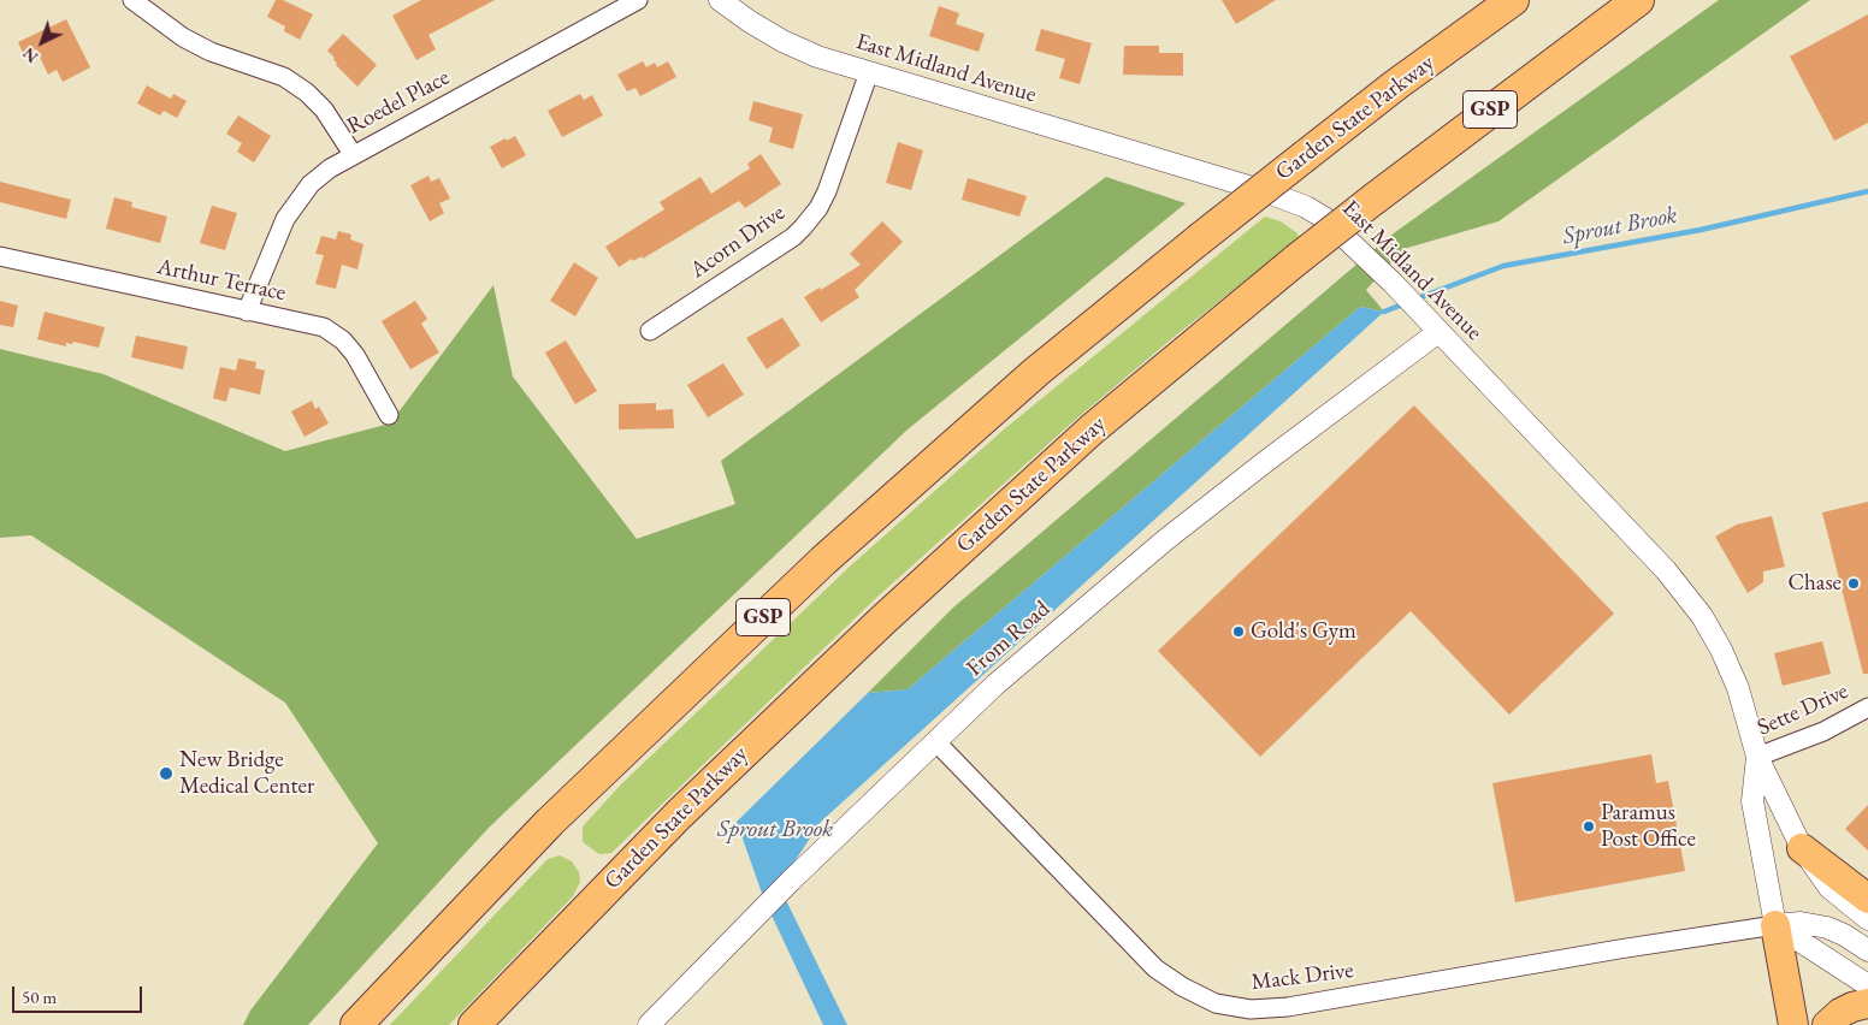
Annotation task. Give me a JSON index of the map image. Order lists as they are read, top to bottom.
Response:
{
  "streets": {
    "highway": ["GSP", "Garden State Parkway"],
    "street": [
      "East Midland Avenue",
      "Roedel Place",
      "Acorn Drive",
      "Arthur Terrace",
      "From Road",
      "Sette Drive",
      "Mack Drive"
    ]
  },
  "crossings": [
    ["East Midland Avenue", "Acorn Drive"],
    ["East Midland Avenue", "From Road"],
    ["East Midland Avenue", "Sette Drive"],
    ["East Midland Avenue", "Mack Drive"],
    ["Roedel Place", "Arthur Terrace"],
    ["From Road", "Mack Drive"]
  ],
  "water": ["Sprout Brook"],
  "places": [
    "Chase",
    "Gold's Gym",
    "New Bridge Medical Center",
    "Paramus Post Office"
  ],
  "scale_bar": "50 m",
  "north": "bottom left"
}
